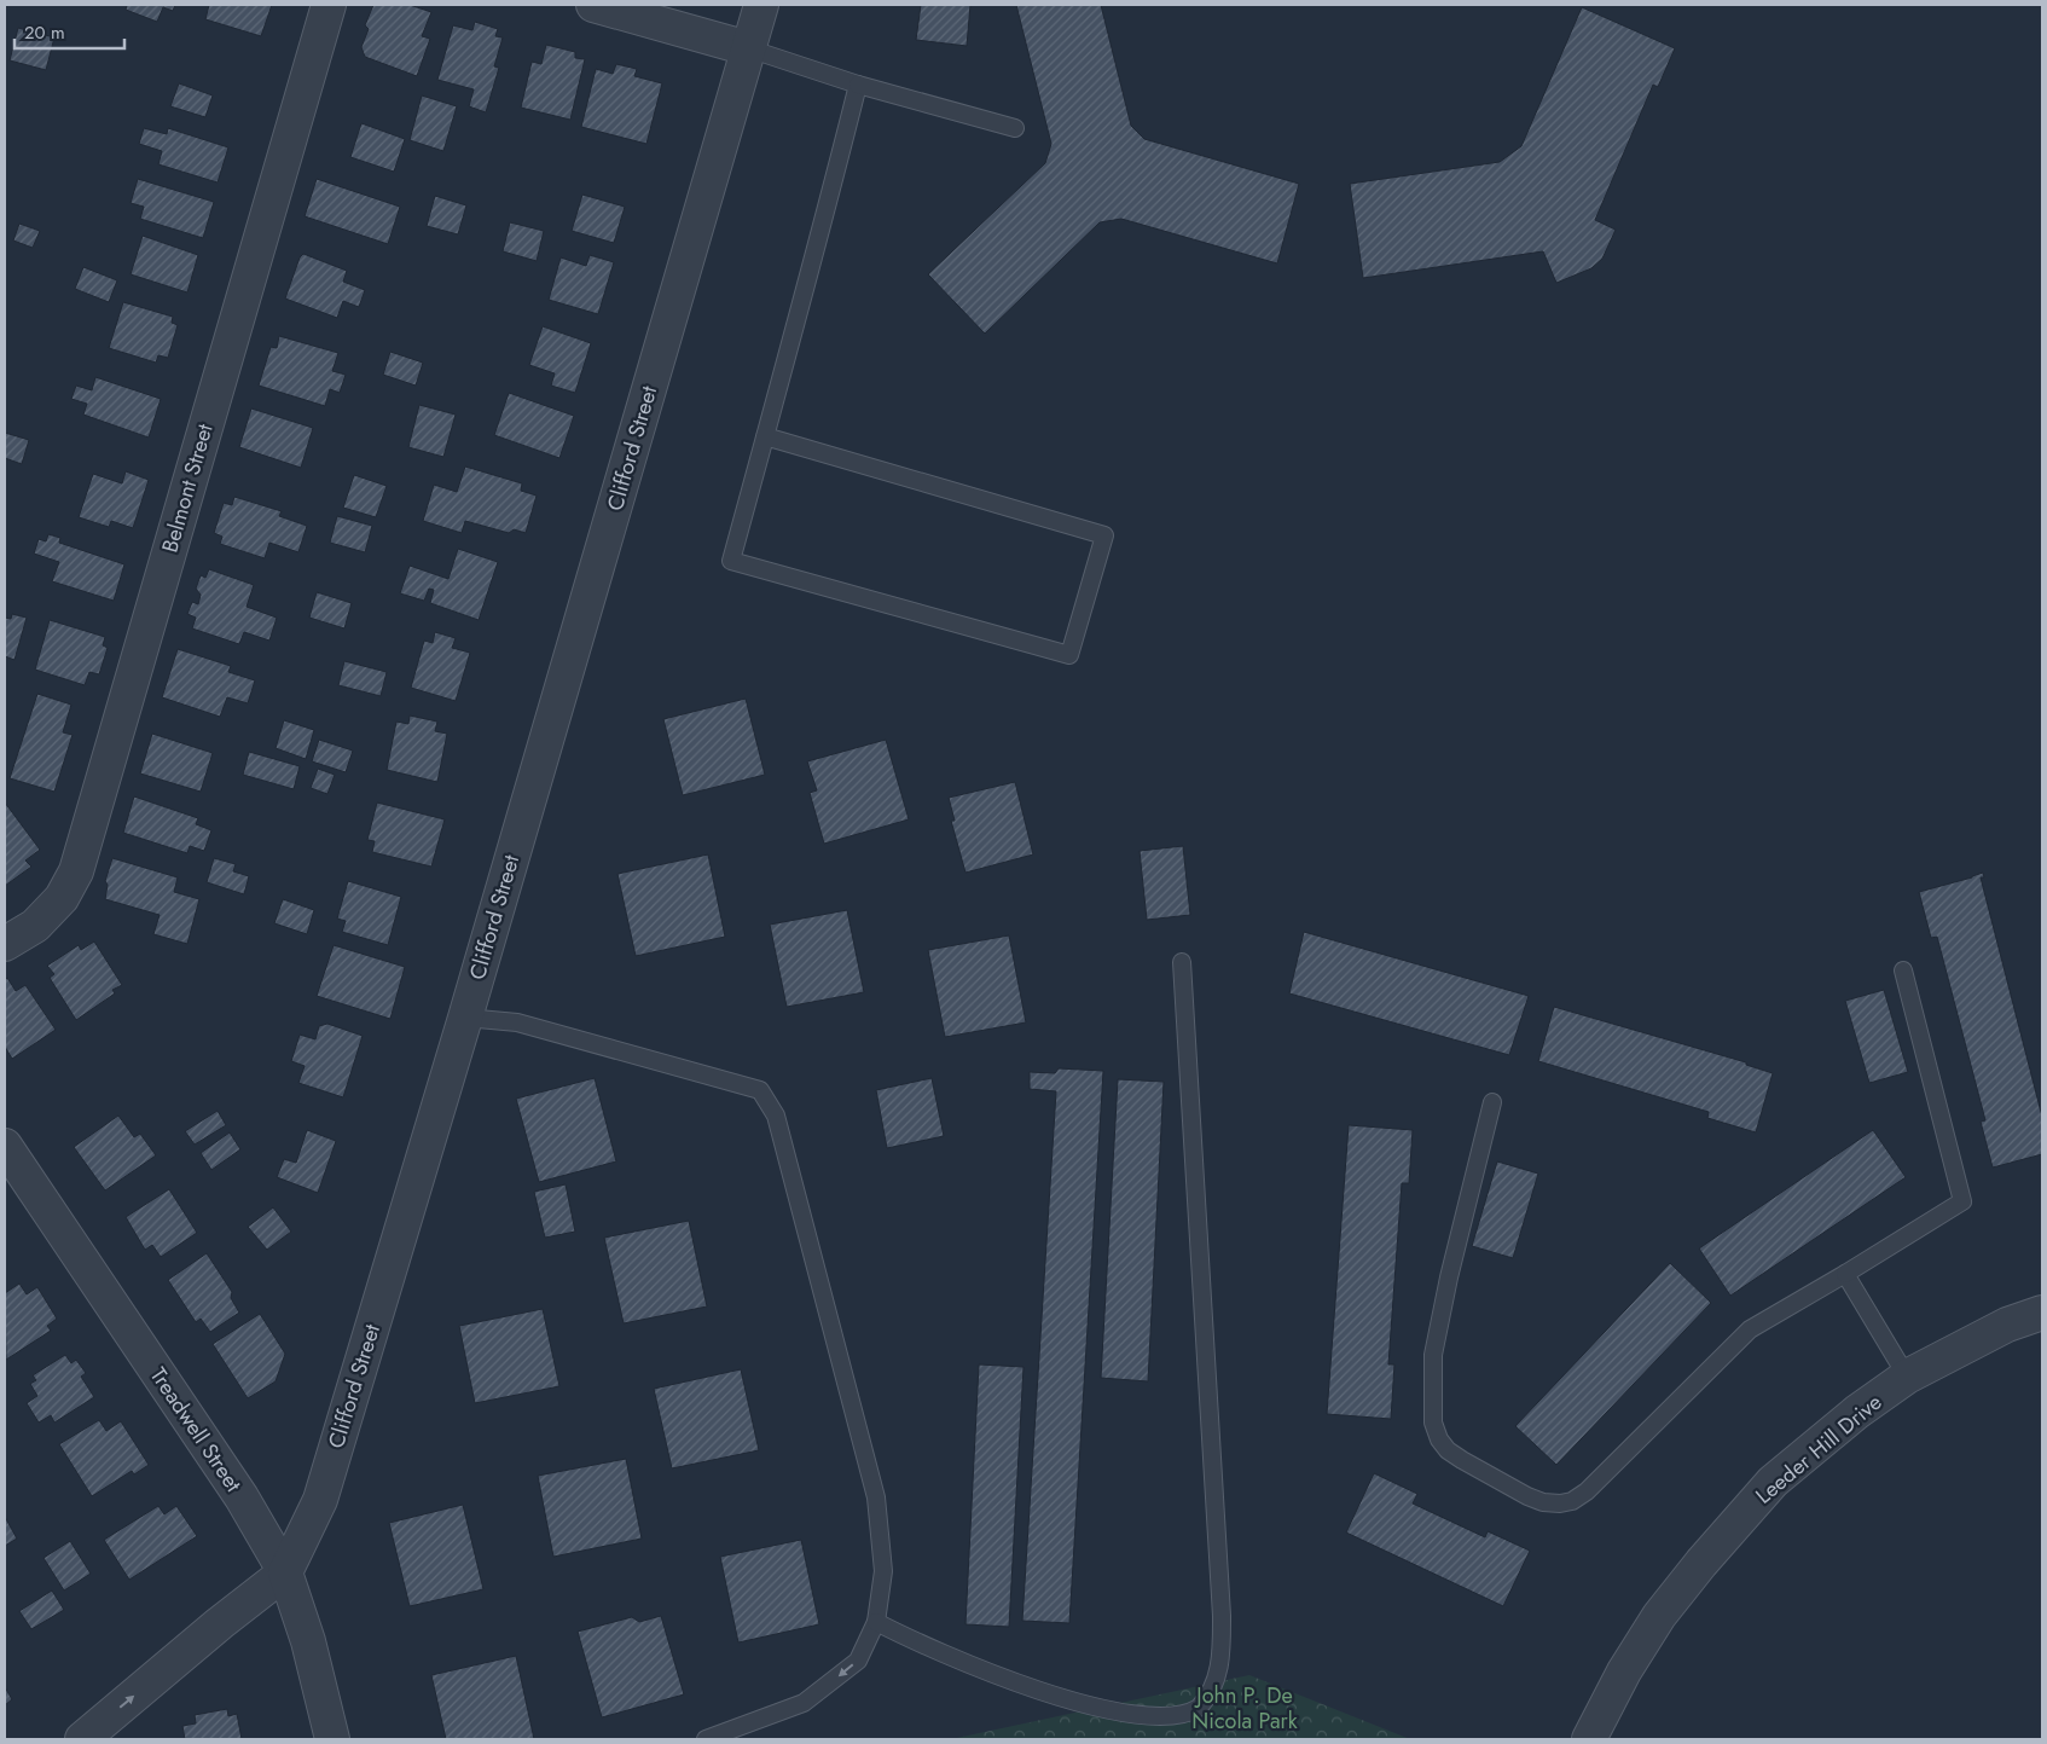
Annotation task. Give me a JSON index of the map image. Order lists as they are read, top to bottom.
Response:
{
  "streets": {
    "street": [
      "Clifford Street",
      "Belmont Street",
      "Treadwell Street",
      "Leeder Hill Drive"
    ]
  },
  "crossings": [
    ["Clifford Street", "Treadwell Street"]
  ],
  "parks": ["John P. De Nicola Park"],
  "scale_bar": "20 m"
}
